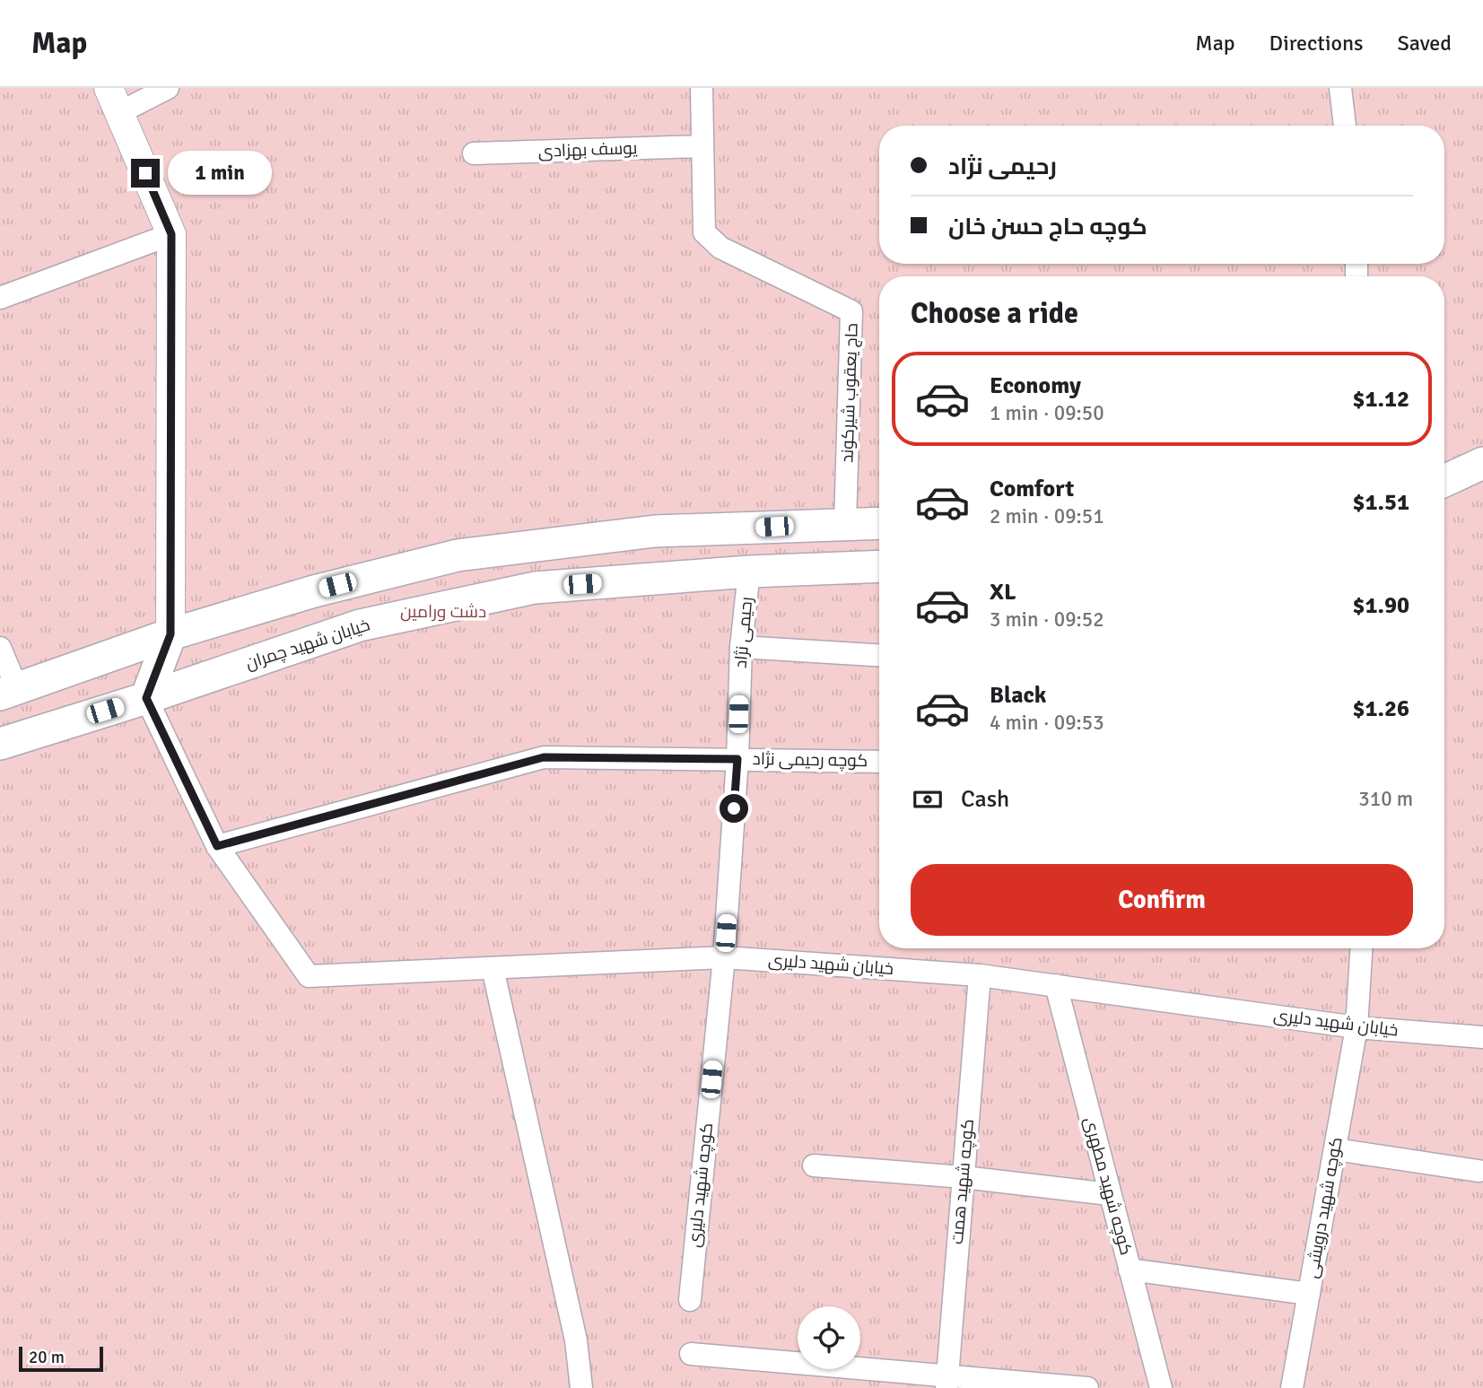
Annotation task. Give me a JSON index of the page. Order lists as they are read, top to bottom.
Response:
{
  "streets": {
    "main road": ["خیابان شهید چمران"],
    "street": [
      "یوسف بهزادی",
      "حاج یعقوب شیرکوند",
      "رحیمی نژاد",
      "کوچه رحیمی نژاد",
      "خیابان شهید دلیری",
      "کوچه شهید همت",
      "کوچه شهید دلیری",
      "کوچه شهید مطهری",
      "کوچه شهید درویشی"
    ]
  },
  "crossings": [
    ["یوسف بهزادی", "حاج یعقوب شیرکوند"],
    ["رحیمی نژاد", "خیابان شهید چمران"],
    ["رحیمی نژاد", "کوچه رحیمی نژاد"],
    ["رحیمی نژاد", "خیابان شهید دلیری"],
    ["رحیمی نژاد", "کوچه شهید دلیری"],
    ["خیابان شهید چمران", "خیابان شهید دلیری"],
    ["کوچه رحیمی نژاد", "خیابان شهید دلیری"],
    ["خیابان شهید دلیری", "کوچه شهید همت"],
    ["خیابان شهید دلیری", "کوچه شهید دلیری"],
    ["خیابان شهید دلیری", "کوچه شهید مطهری"],
    ["خیابان شهید دلیری", "کوچه شهید درویشی"]
  ],
  "parks": ["دشت ورامین"],
  "scale_bar": "20 m",
  "page": {
    "header": "Map",
    "nav": ["Map", "Directions", "Saved"],
    "banner": ["رحیمی نژاد", "کوچه حاج حسن خان"],
    "bubble": "1 min",
    "heading": "Choose a ride",
    "list": [
      {
        "name": "Economy",
        "note": "1 min · 09:50",
        "value": "$1.12"
      },
      {
        "name": "Comfort",
        "note": "2 min · 09:51",
        "value": "$1.51"
      },
      {
        "name": "XL",
        "note": "3 min · 09:52",
        "value": "$1.90"
      },
      {
        "name": "Black",
        "note": "4 min · 09:53",
        "value": "$1.26"
      }
    ],
    "pay": ["Cash", "310 m"],
    "buttons": "Confirm",
    "scale": "20 m"
  }
}
